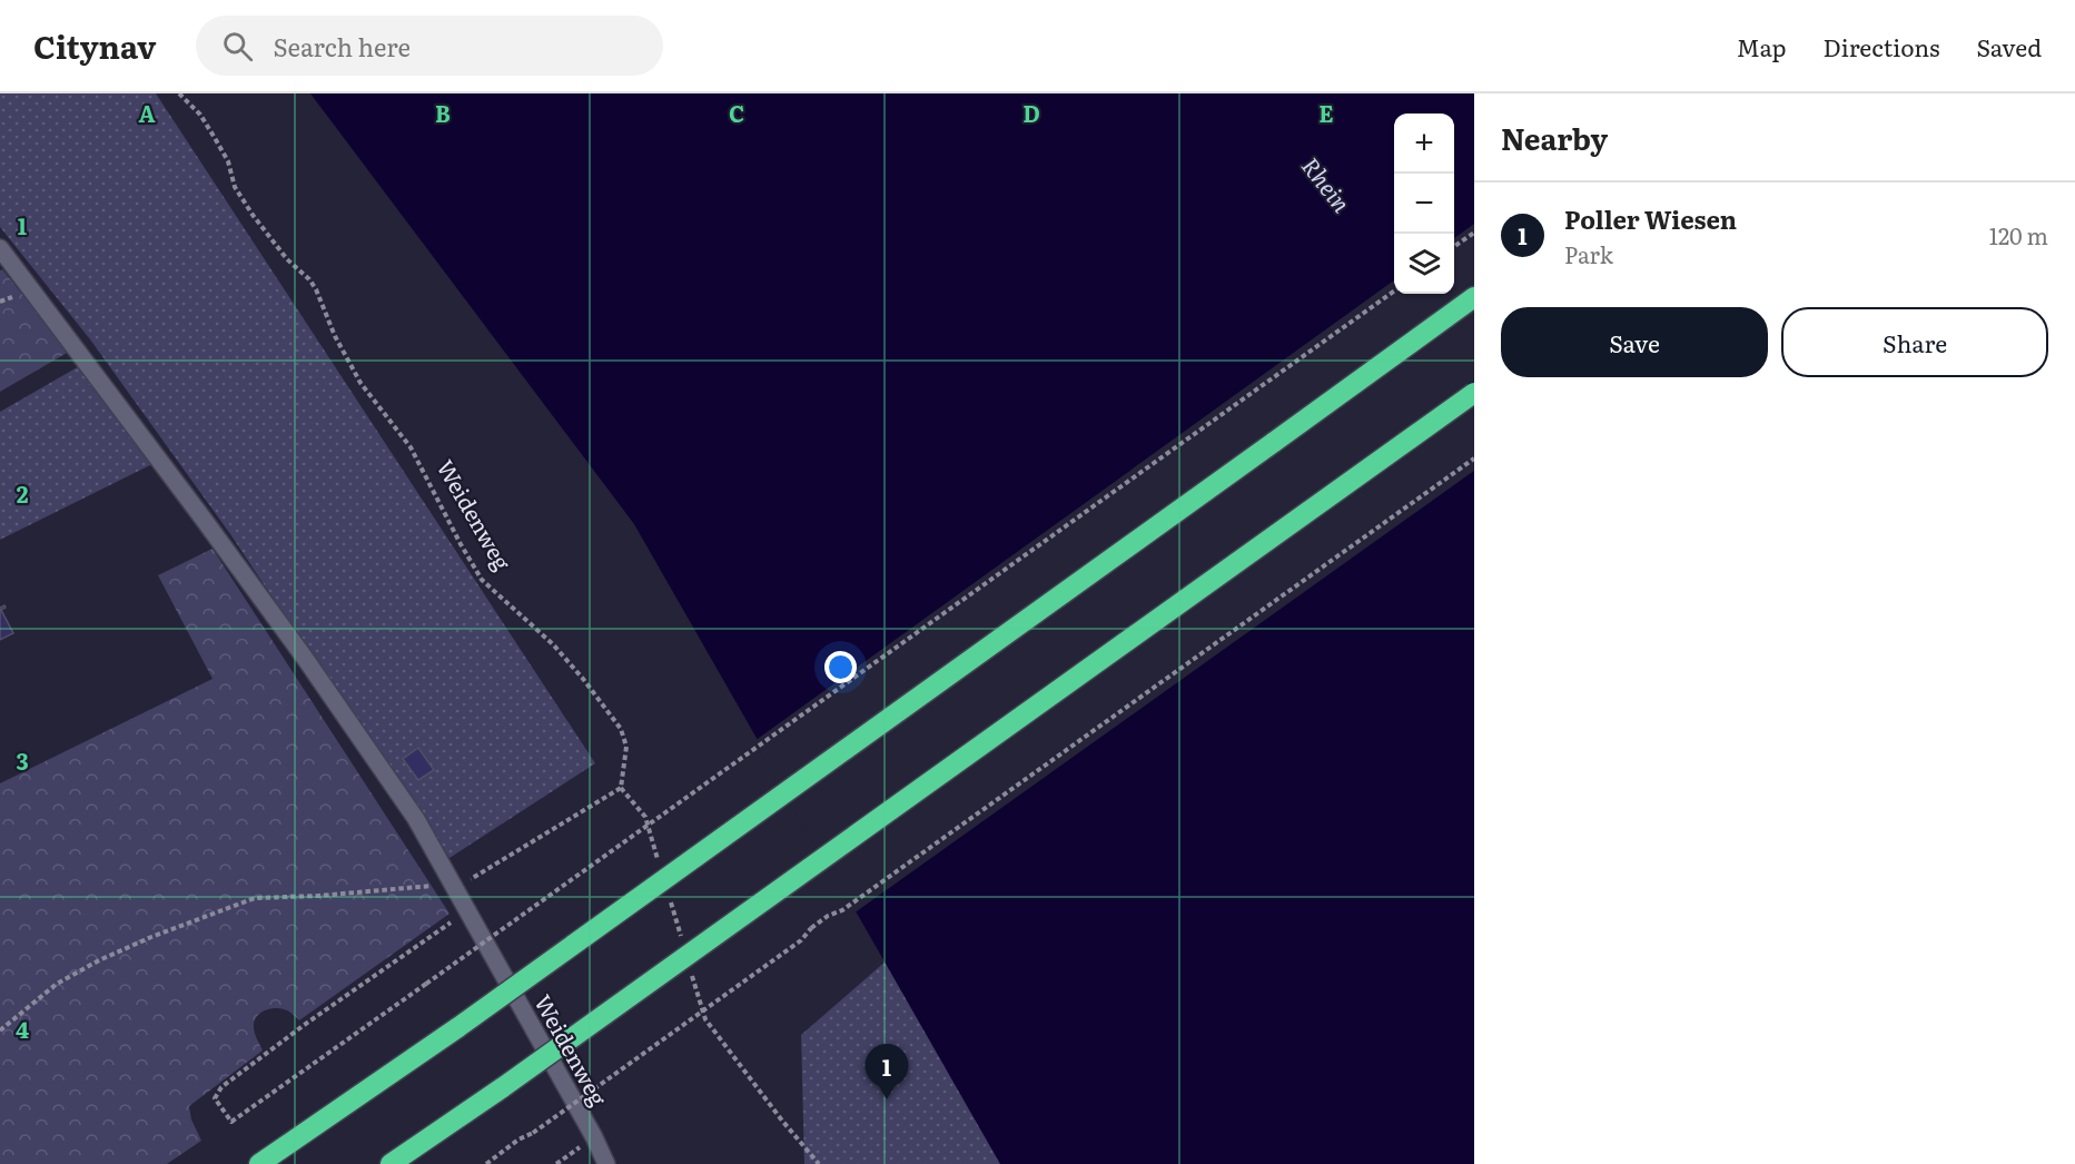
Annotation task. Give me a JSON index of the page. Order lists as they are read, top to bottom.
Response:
{
  "streets": {
    "street": ["Weidenweg"]
  },
  "water": ["Rhein"],
  "page": {
    "header": "Citynav",
    "search": "Search here",
    "nav": ["Map", "Directions", "Saved"],
    "heading": "Nearby",
    "map_buttons": ["+", "−"],
    "list": [
      {
        "mark": "1",
        "name": "Poller Wiesen",
        "note": "Park",
        "value": "120 m"
      }
    ],
    "buttons": ["Save", "Share"],
    "pins": "1"
  },
  "grid": {
    "columns": [
      "A",
      "B",
      "C",
      "D",
      "E"
    ],
    "rows": [
      "1",
      "2",
      "3",
      "4"
    ]
  }
}
